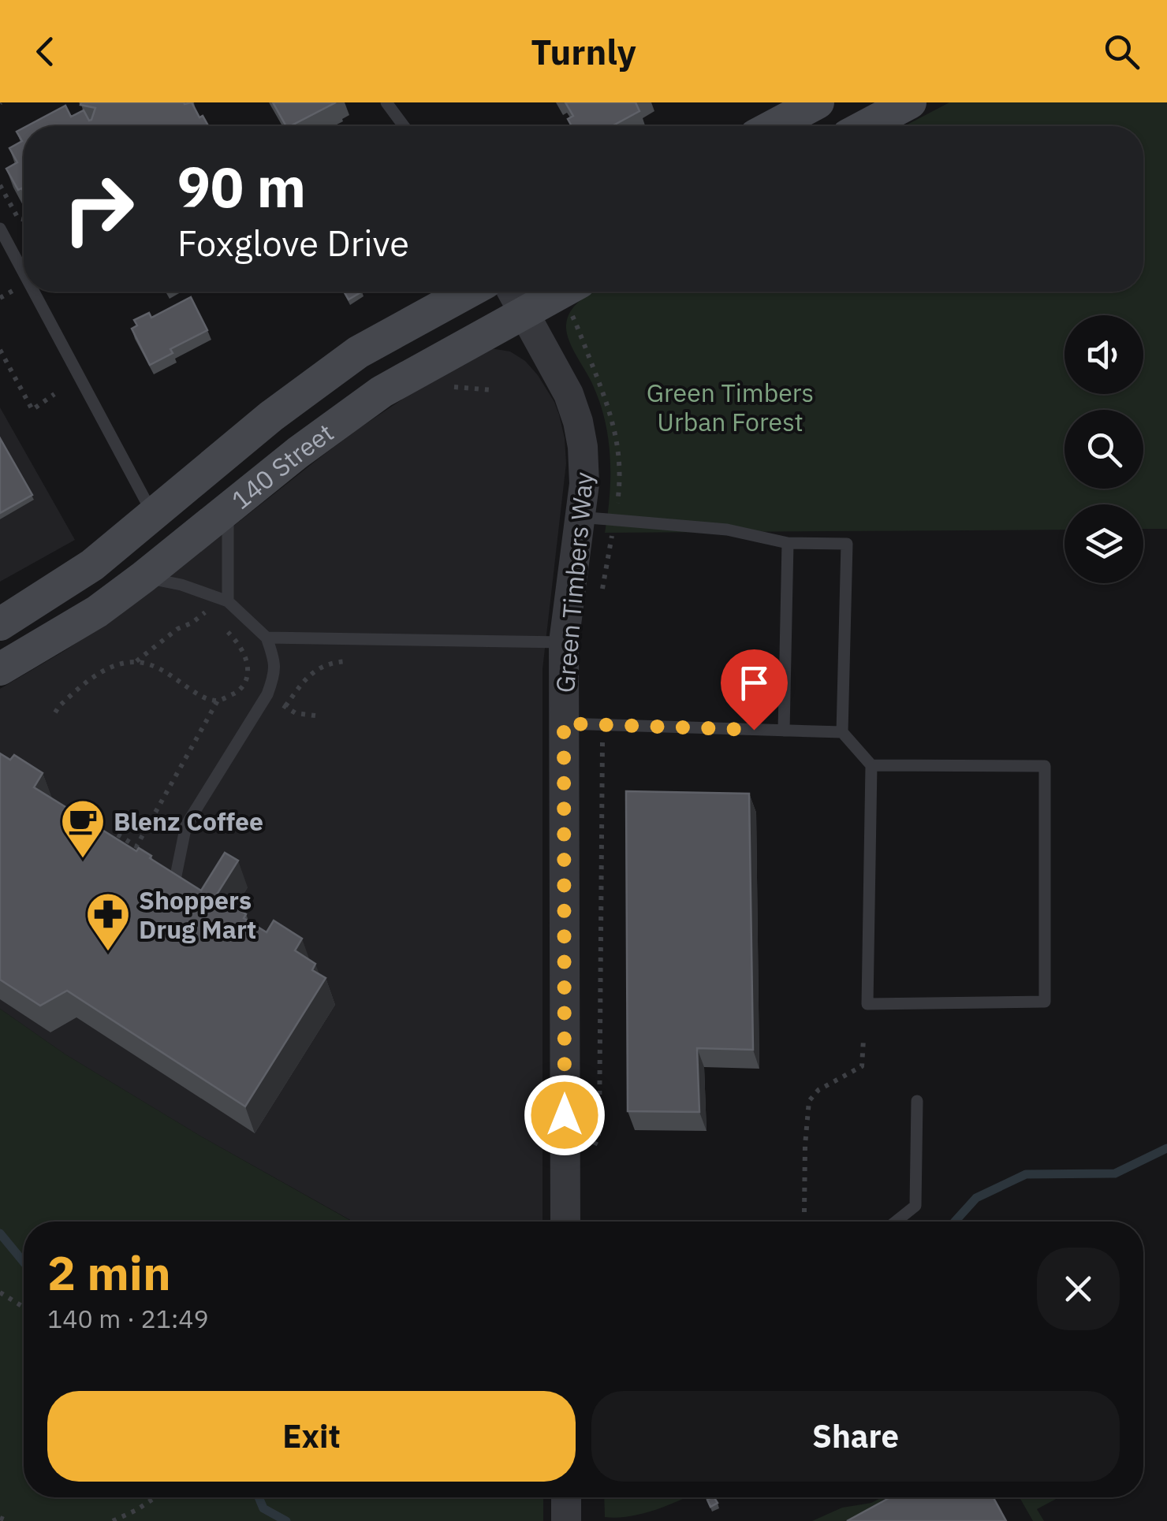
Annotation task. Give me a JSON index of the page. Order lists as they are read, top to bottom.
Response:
{
  "streets": {
    "main road": ["140 Street"],
    "street": ["Green Timbers Way"]
  },
  "crossings": [
    ["140 Street", "Green Timbers Way"]
  ],
  "parks": ["Green Timbers Urban Forest"],
  "places": {
    "cafe": ["Blenz Coffee"],
    "pharmacy": ["Shoppers Drug Mart"]
  },
  "page": {
    "header": "Turnly",
    "turn": ["90 m", "Foxglove Drive"],
    "heading": ["2 min", "140 m · 21:49"],
    "buttons": ["Exit", "Share"]
  }
}
